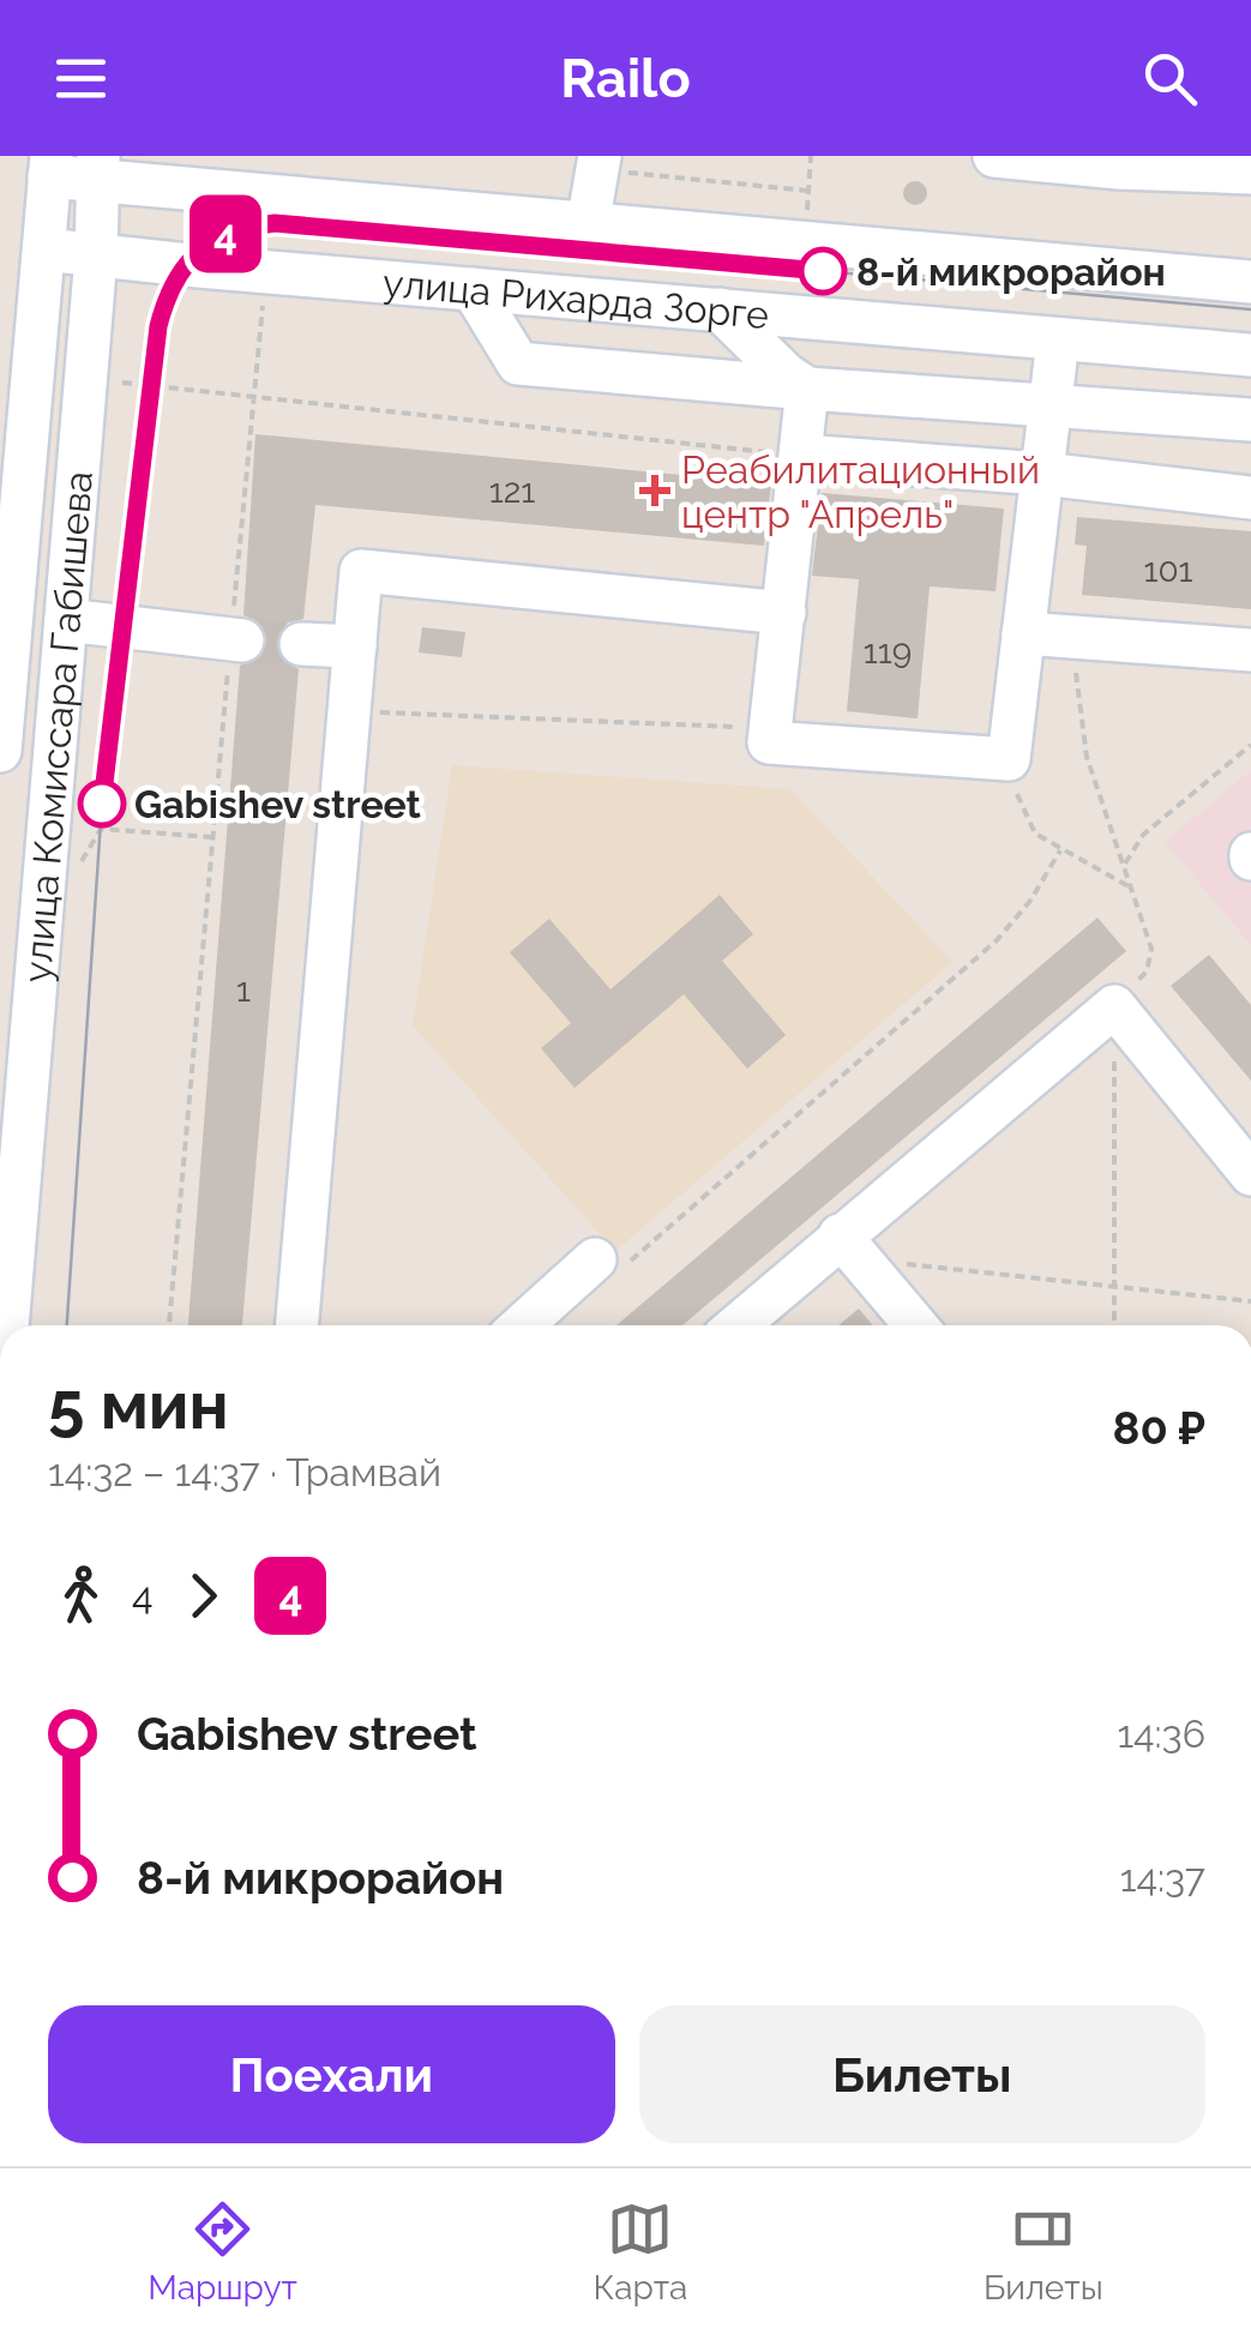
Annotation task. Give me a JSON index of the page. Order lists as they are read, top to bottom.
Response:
{
  "streets": {
    "street": ["улица Рихарда Зорге", "улица Комиссара Габишева"]
  },
  "crossings": [
    ["улица Рихарда Зорге", "улица Комиссара Габишева"]
  ],
  "places": {
    "other": ["8-й микрорайон", "Gabishev street"],
    "health": ["Реабилитационный центр \"Апрель\""]
  },
  "lines": ["tram line 4"],
  "house_numbers": [
    "121",
    "101",
    "119",
    "1"
  ],
  "page": {
    "header": "Railo",
    "on_map": "4",
    "heading": ["5 мин", "14:32 – 14:37 · Трамвай", "80 ₽"],
    "legs": ["4", "4"],
    "list": [
      {
        "name": "Gabishev street",
        "value": "14:36"
      },
      {
        "name": "8-й микрорайон",
        "value": "14:37"
      }
    ],
    "buttons": ["Поехали", "Билеты"],
    "tabs": ["Маршрут", "Карта", "Билеты"]
  }
}
